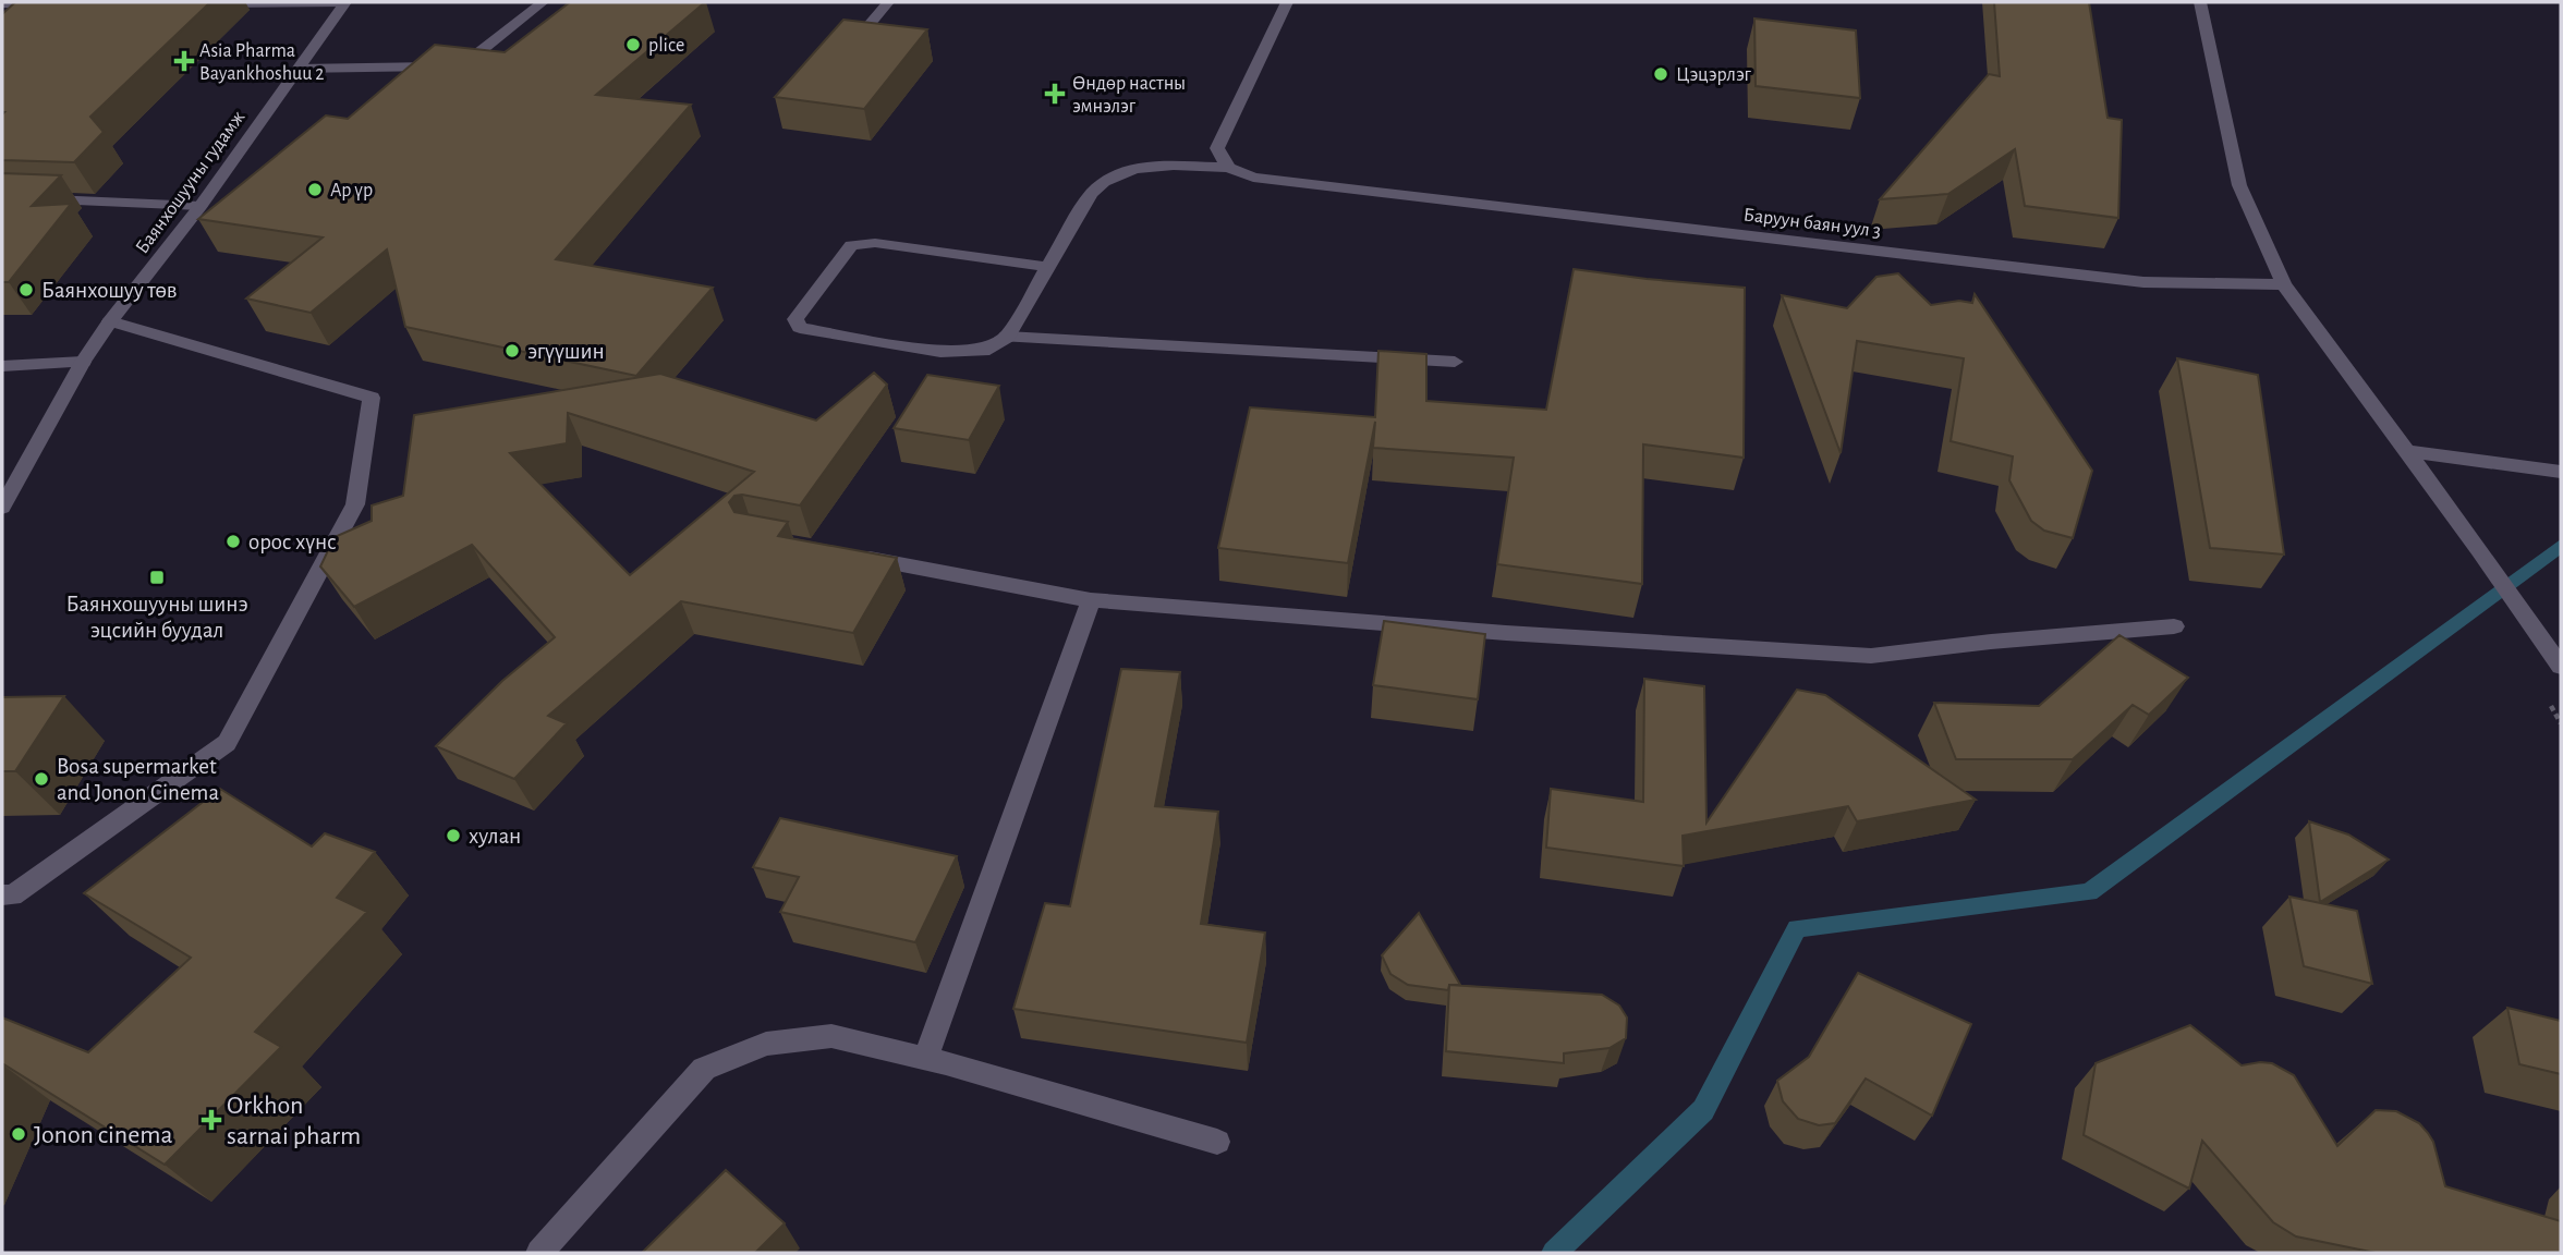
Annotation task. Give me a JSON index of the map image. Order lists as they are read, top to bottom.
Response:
{
  "streets": {
    "street": ["Баянхошууны гудамж", "Баруун баян уул 3"]
  },
  "places": {
    "other": [
      "plice",
      "Цэцэрлэг",
      "Ар үр",
      "Баянхошуу төв",
      "эгүүшин",
      "орос хүнс",
      "Bosa supermarket and Jonon Cinema",
      "хулан",
      "Jonon cinema"
    ],
    "health": ["Asia Pharma Bayankhoshuu 2", "Өндөр настны эмнэлэг", "Orkhon sarnai pharm"],
    "transit": ["Баянхошууны шинэ эцсийн буудал"]
  }
}
